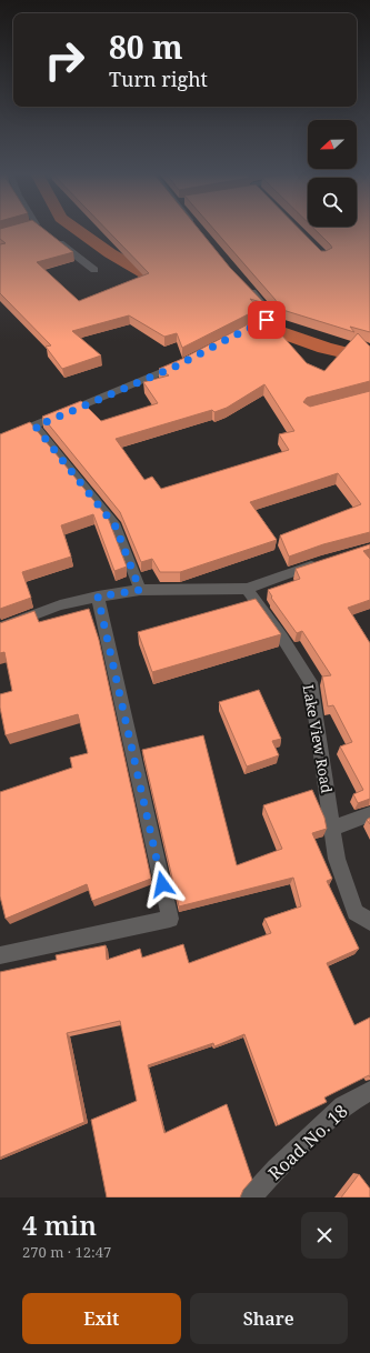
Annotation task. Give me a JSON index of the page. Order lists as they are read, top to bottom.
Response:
{
  "streets": {
    "street": ["Lake View Road", "Road No. 18"]
  },
  "north": "left",
  "page": {
    "turn": ["80 m", "Turn right"],
    "heading": ["4 min", "270 m · 12:47"],
    "buttons": ["Exit", "Share"]
  }
}
